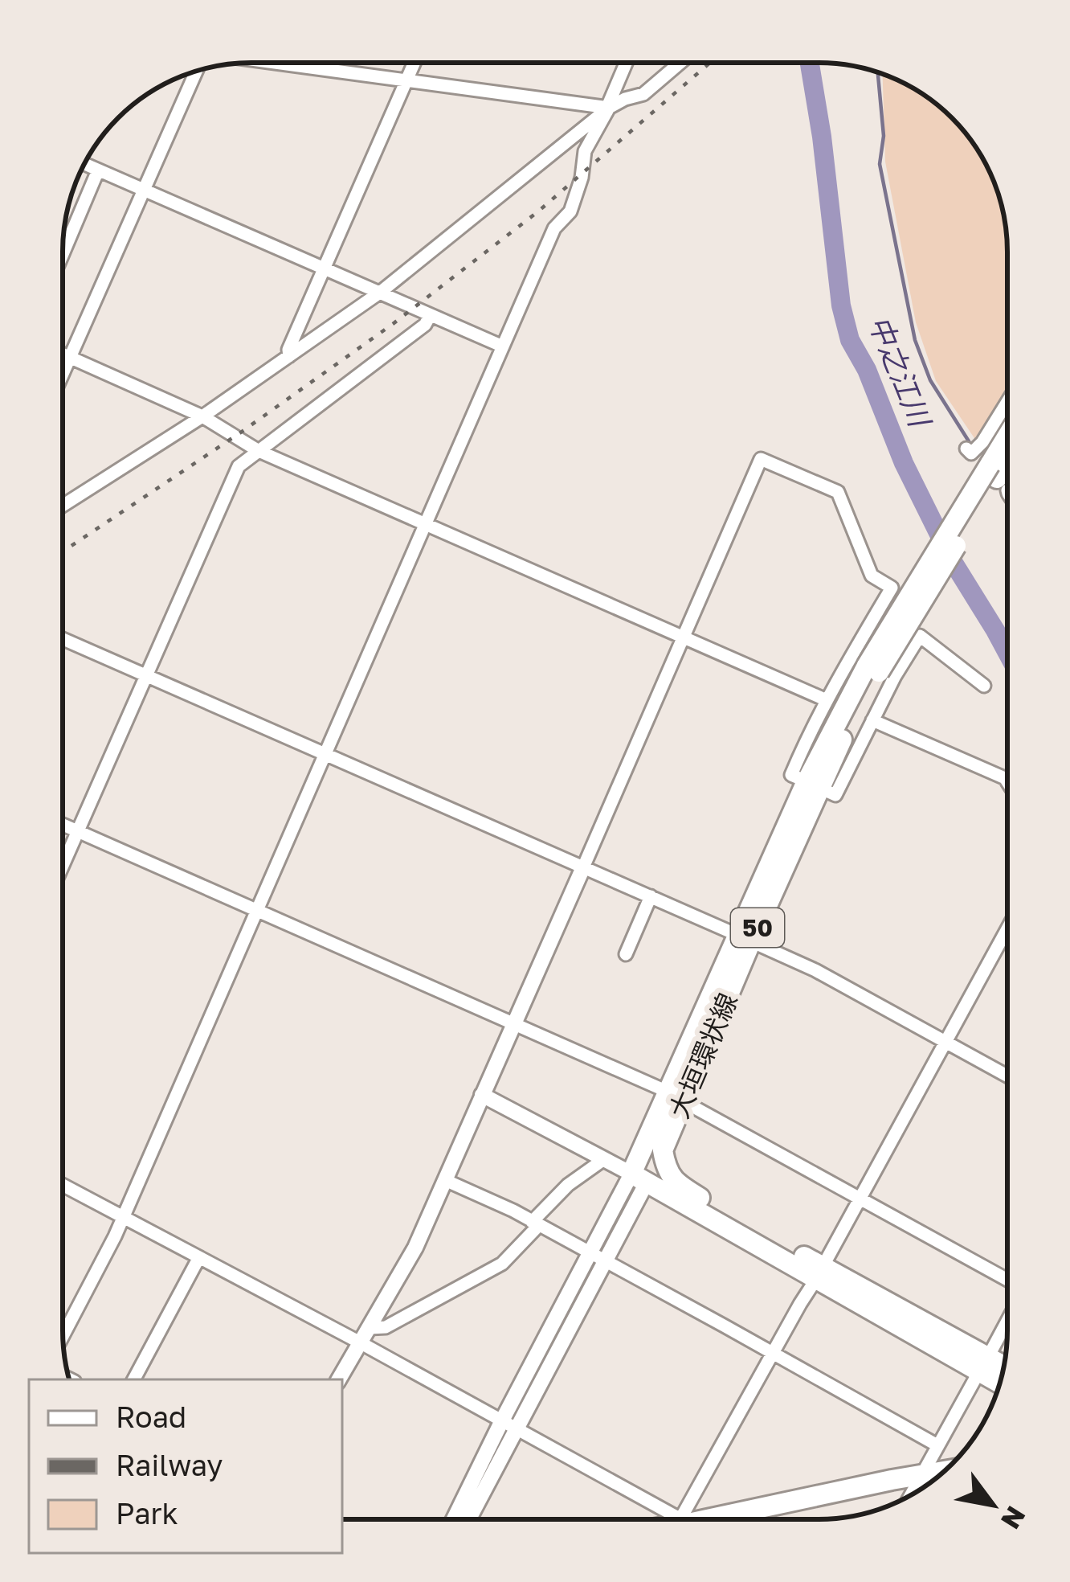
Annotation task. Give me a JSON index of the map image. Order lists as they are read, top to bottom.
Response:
{
  "streets": {
    "main road": ["50", "大垣環状線"]
  },
  "crossings": [
    ["50", "大垣環状線"]
  ],
  "water": ["中之江川"],
  "legend": ["Road", "Railway", "Park"],
  "north": "bottom right"
}
